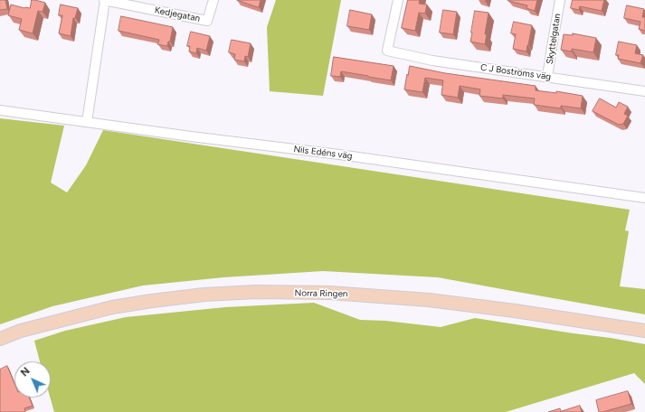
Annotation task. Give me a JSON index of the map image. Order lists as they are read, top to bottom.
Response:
{
  "streets": {
    "main road": ["Norra Ringen"],
    "street": [
      "Kedjegatan",
      "Skyttelgatan",
      "C J Boströms väg",
      "Nils Edéns väg"
    ]
  },
  "crossings": [
    ["Kedjegatan", "Nils Edéns väg"],
    ["Skyttelgatan", "C J Boströms väg"]
  ],
  "north": "top left"
}
